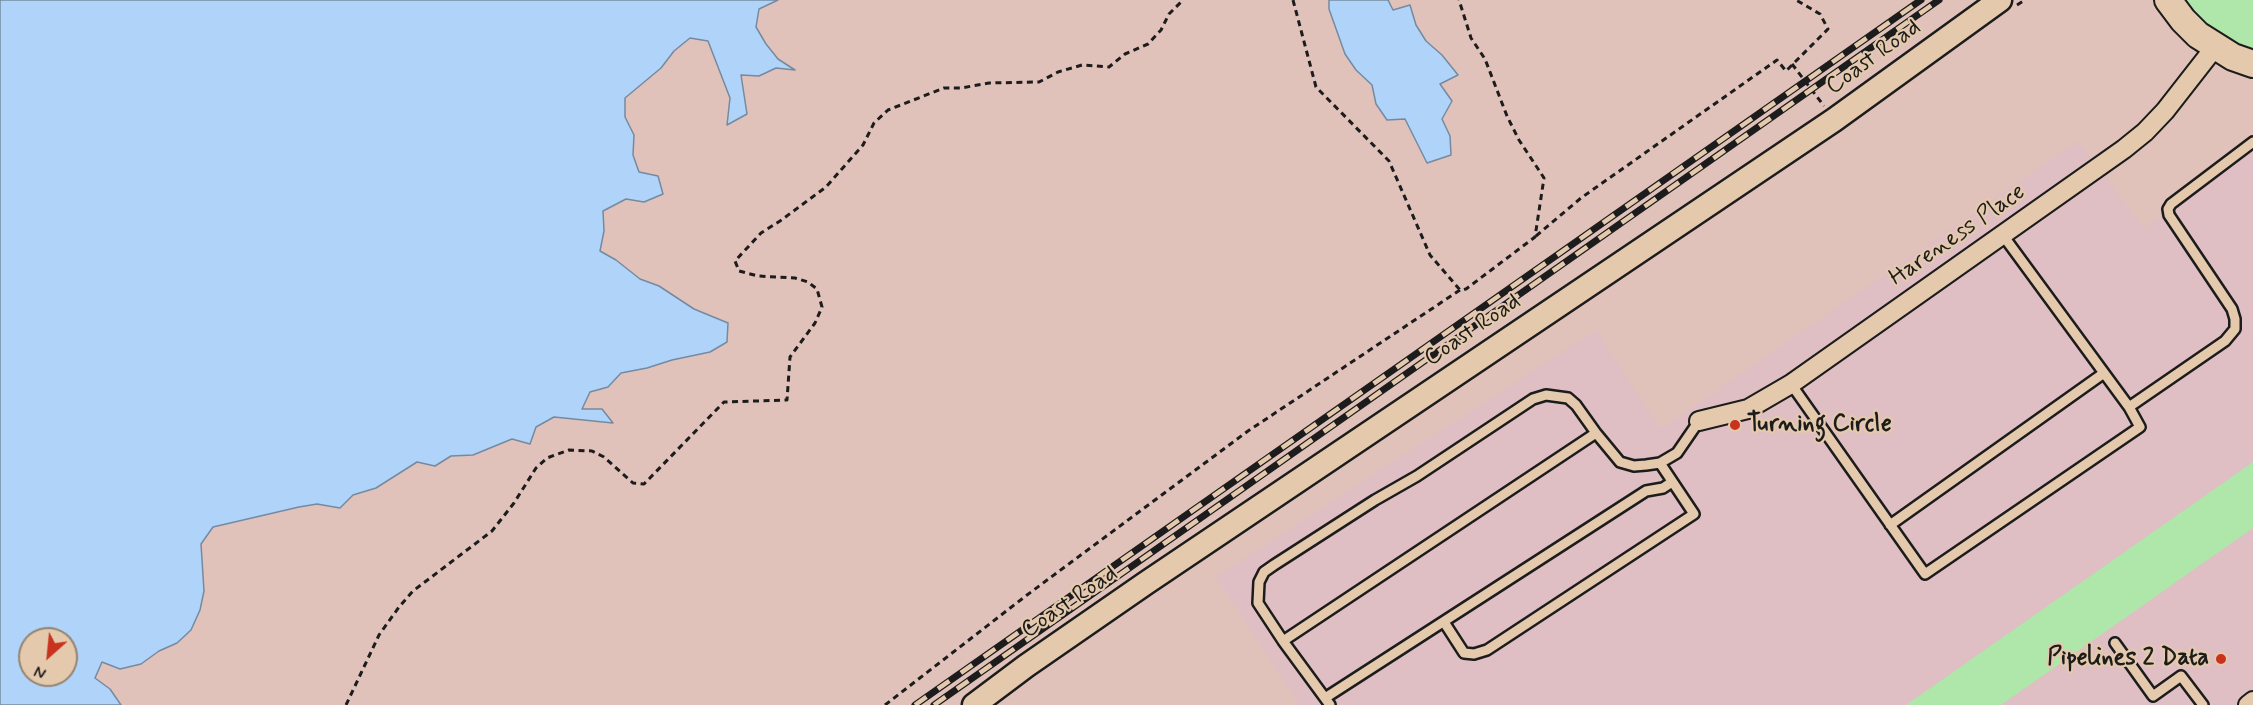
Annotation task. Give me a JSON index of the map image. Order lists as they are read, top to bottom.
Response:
{
  "streets": {
    "street": ["Coast Road", "Hareness Place"]
  },
  "places": ["Turning Circle", "Pipelines 2 Data"],
  "north": "bottom left"
}
